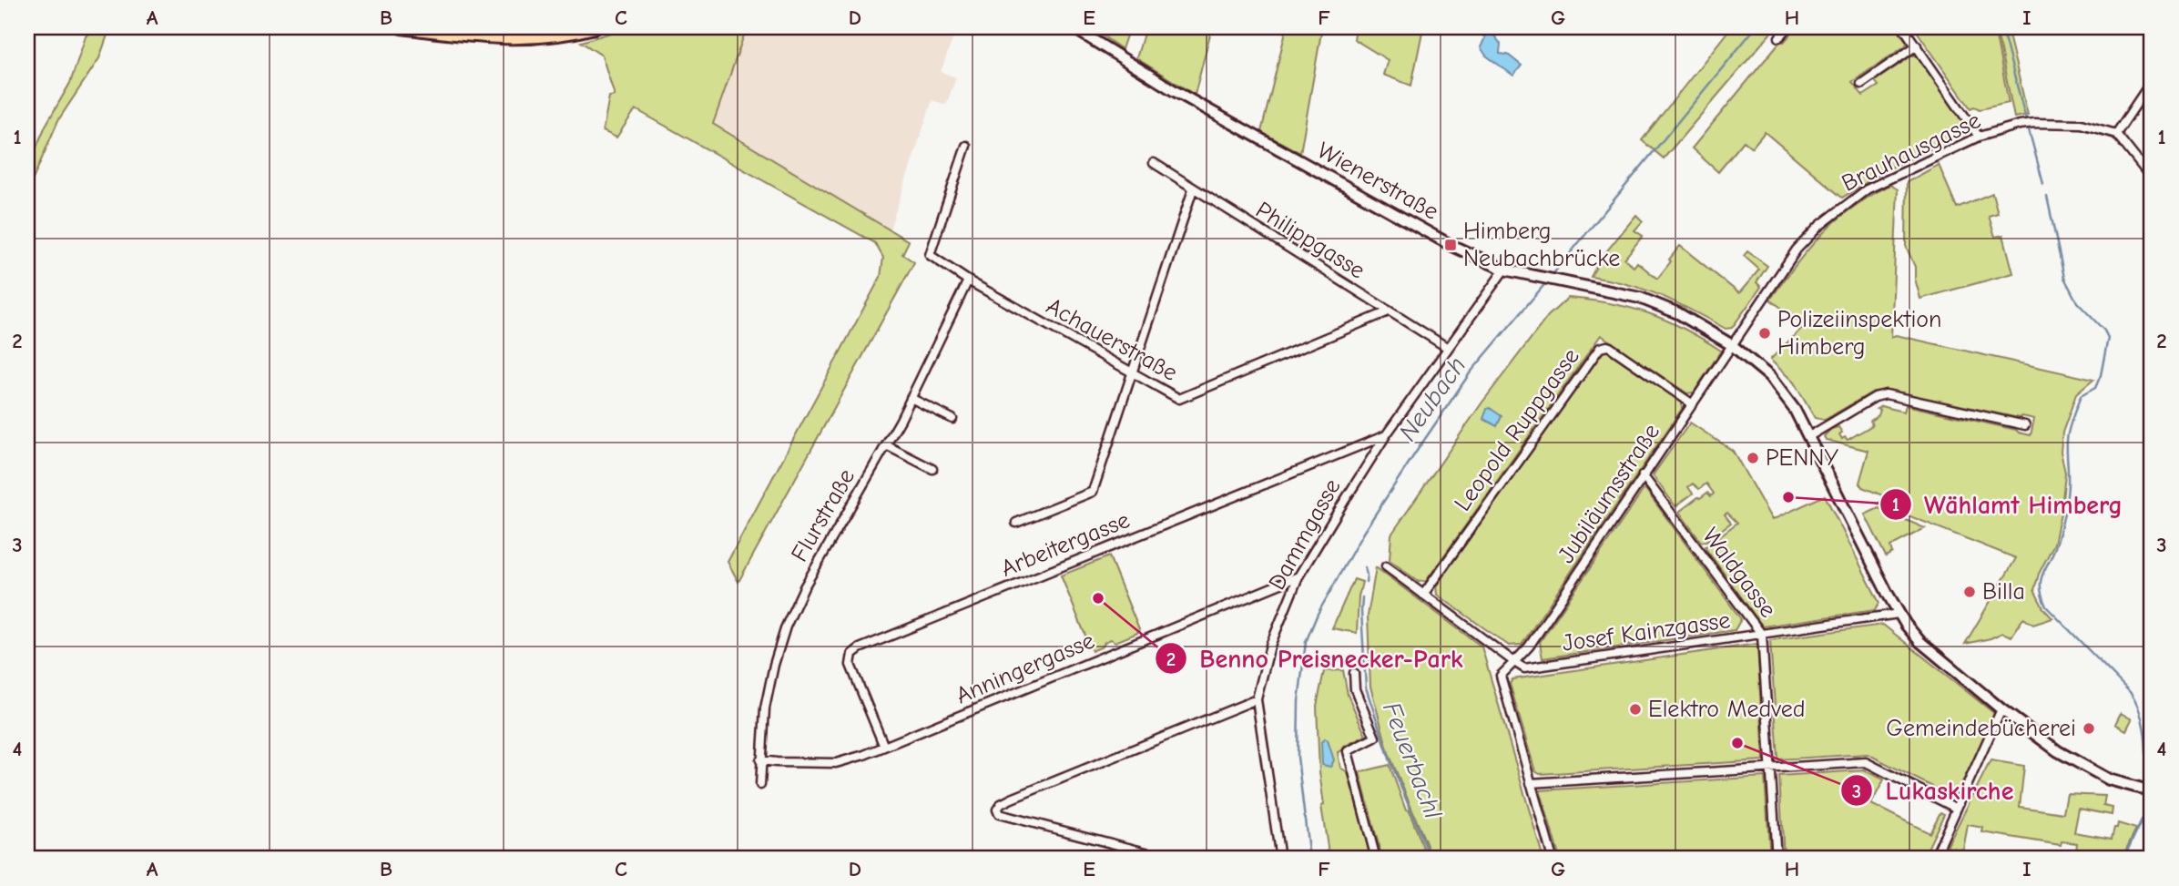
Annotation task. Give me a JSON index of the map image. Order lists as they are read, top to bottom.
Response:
{
  "streets": {
    "street": [
      "Brauhausgasse",
      "Wienerstraße",
      "Philippgasse",
      "Achauerstraße",
      "Leopold Ruppgasse",
      "Jubiläumsstraße",
      "Flurstraße",
      "Dammgasse",
      "Arbeitergasse",
      "Waldgasse",
      "Josef Kainzgasse",
      "Anningergasse"
    ]
  },
  "crossings": [
    ["Brauhausgasse", "Wienerstraße"],
    ["Brauhausgasse", "Jubiläumsstraße"],
    ["Wienerstraße", "Jubiläumsstraße"],
    ["Wienerstraße", "Dammgasse"],
    ["Wienerstraße", "Josef Kainzgasse"],
    ["Philippgasse", "Achauerstraße"],
    ["Philippgasse", "Dammgasse"],
    ["Achauerstraße", "Flurstraße"],
    ["Leopold Ruppgasse", "Jubiläumsstraße"],
    ["Jubiläumsstraße", "Waldgasse"],
    ["Jubiläumsstraße", "Josef Kainzgasse"],
    ["Flurstraße", "Anningergasse"],
    ["Dammgasse", "Arbeitergasse"],
    ["Dammgasse", "Anningergasse"],
    ["Arbeitergasse", "Anningergasse"],
    ["Waldgasse", "Josef Kainzgasse"]
  ],
  "water": ["Neubach", "Feuerbachl"],
  "places": {
    "transit": ["Himberg Neubachbrücke"],
    "other": [
      "Polizeiinspektion Himberg",
      "PENNY",
      "Wählamt Himberg",
      "Billa",
      "Benno Preisnecker-Park",
      "Elektro Medved",
      "Gemeindebücherei",
      "Lukaskirche"
    ]
  },
  "grid": {
    "columns": [
      "A",
      "B",
      "C",
      "D",
      "E",
      "F",
      "G",
      "H",
      "I"
    ],
    "rows": [
      "1",
      "2",
      "3",
      "4"
    ]
  }
}
